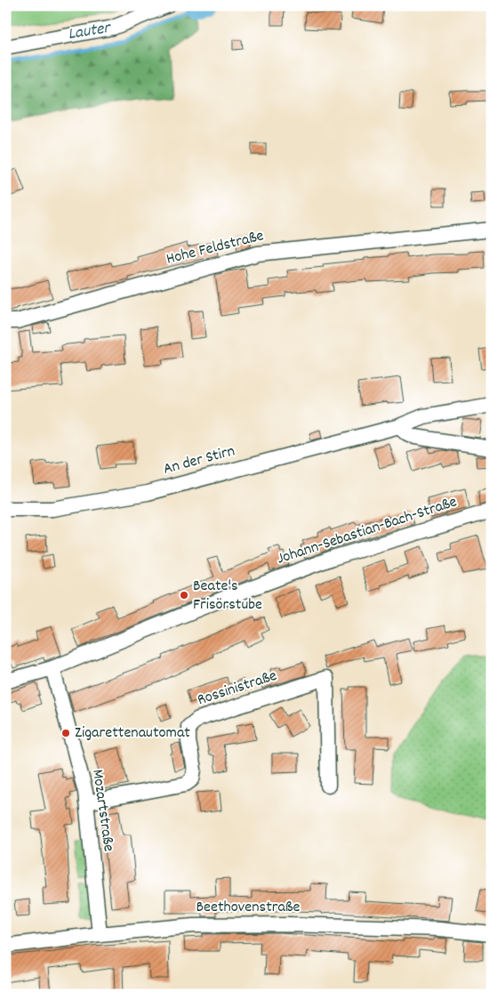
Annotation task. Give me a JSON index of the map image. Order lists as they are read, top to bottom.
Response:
{
  "streets": {
    "street": [
      "Hohe Feldstraße",
      "An der Stirn",
      "Johann-Sebastian-Bach-Straße",
      "Rossinistraße",
      "Mozartstraße",
      "Beethovenstraße"
    ]
  },
  "crossings": [
    ["Johann-Sebastian-Bach-Straße", "Mozartstraße"],
    ["Rossinistraße", "Mozartstraße"],
    ["Mozartstraße", "Beethovenstraße"]
  ],
  "water": ["Lauter"],
  "places": ["Beate's Frisörstube", "Zigarettenautomat"]
}
